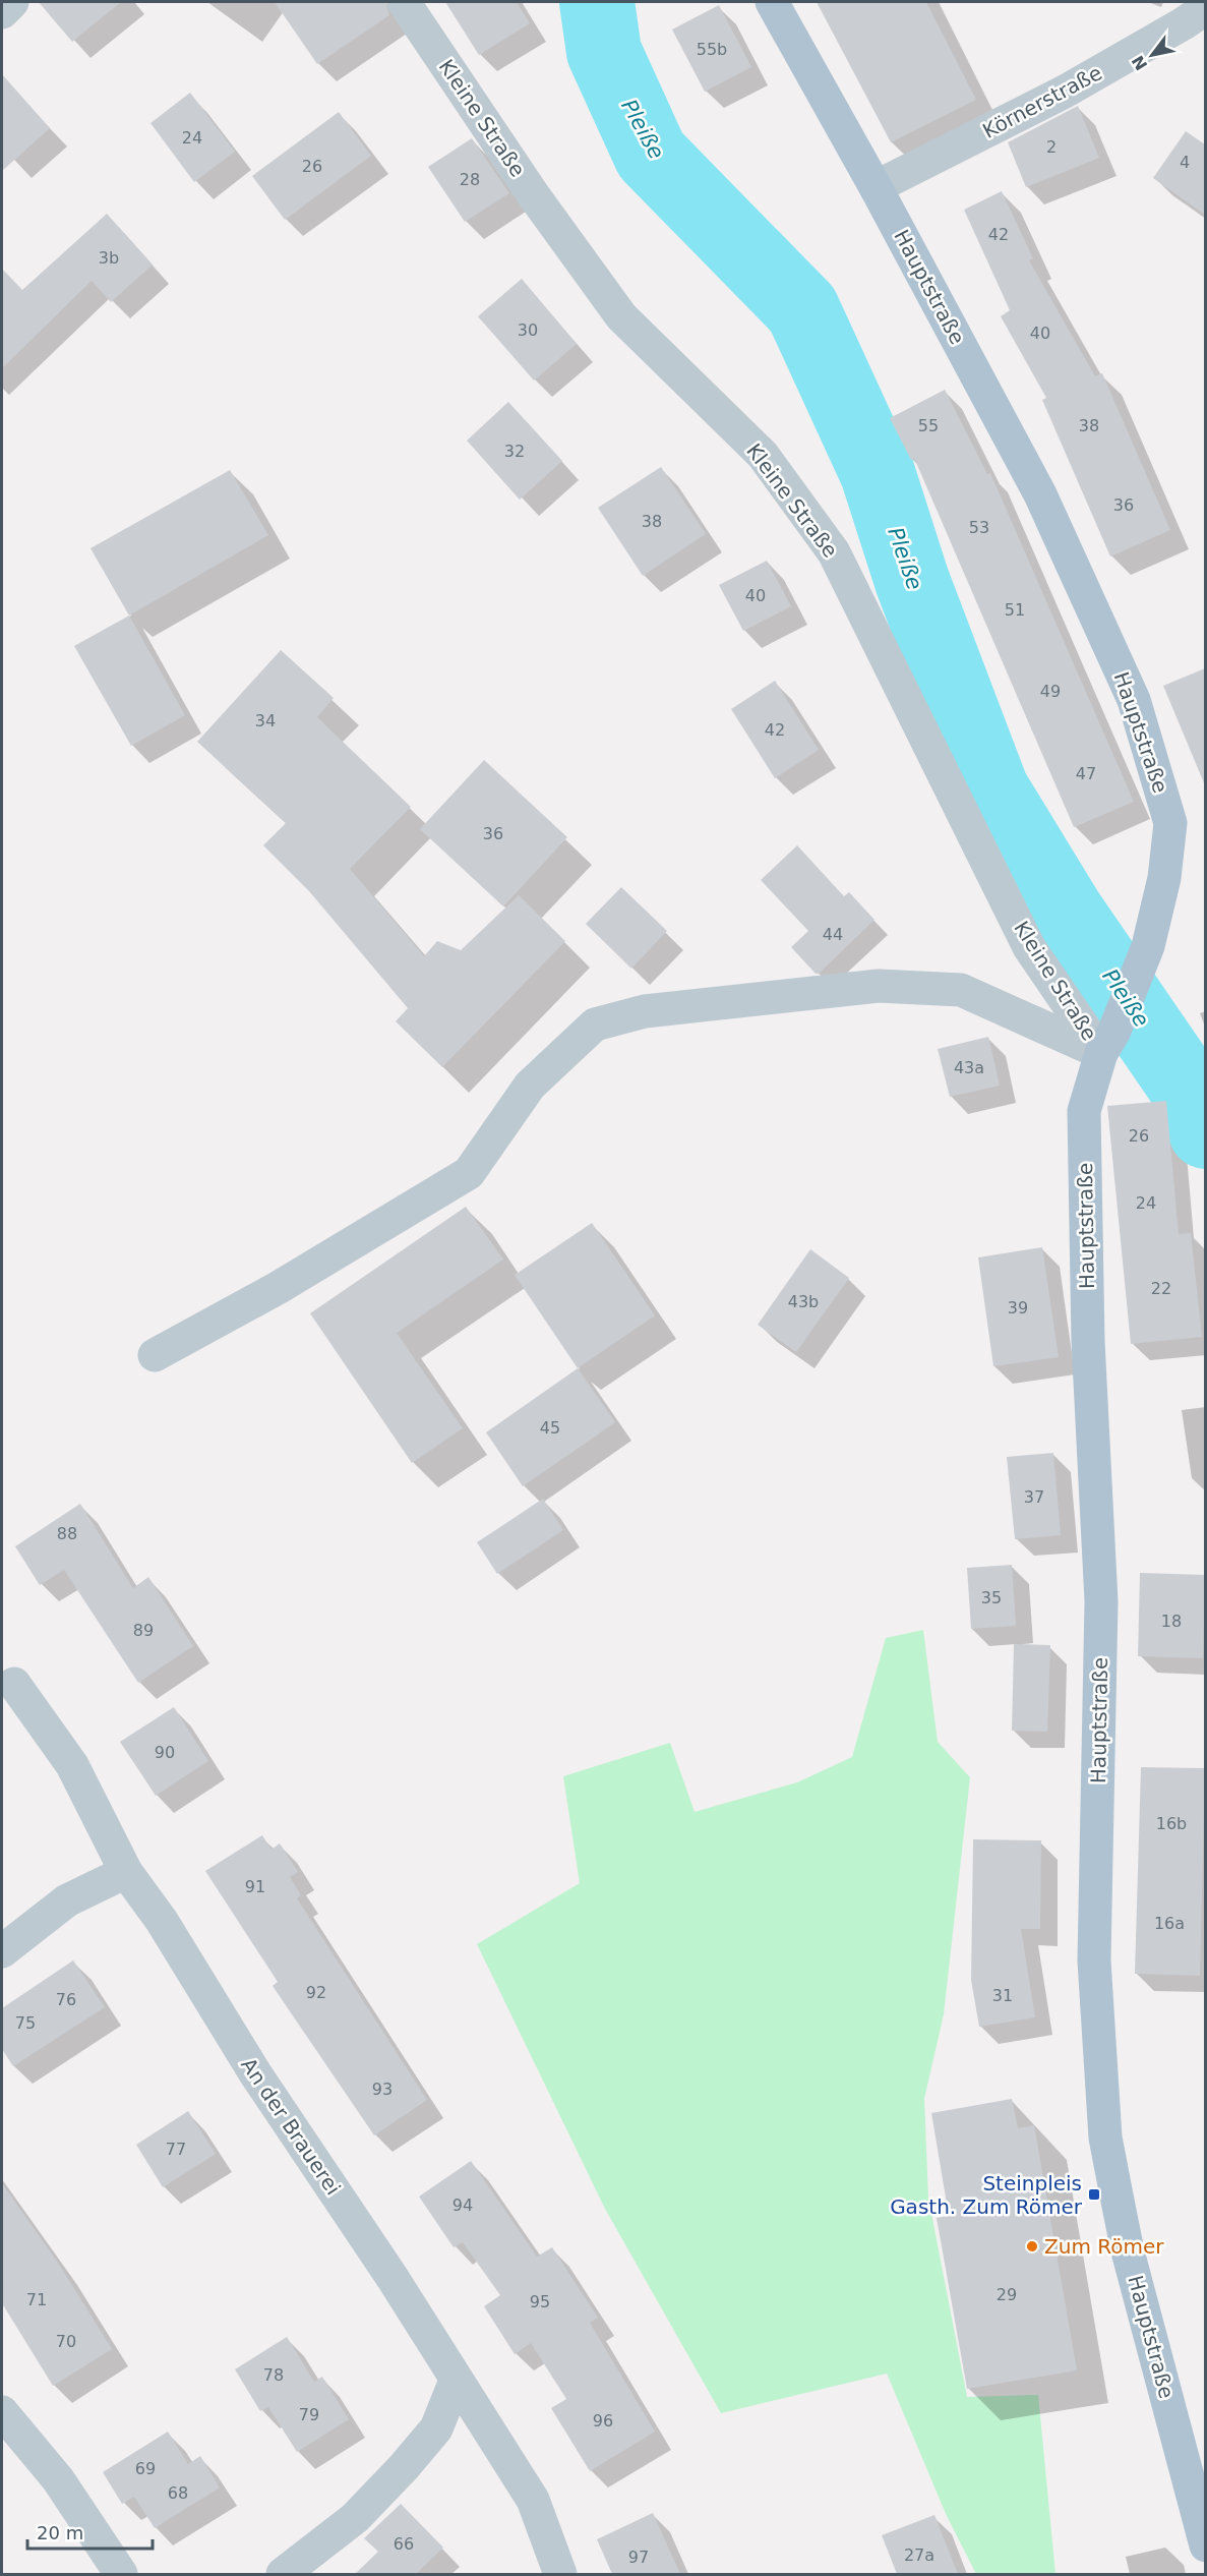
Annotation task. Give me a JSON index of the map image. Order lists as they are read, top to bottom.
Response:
{
  "streets": {
    "main road": ["Hauptstraße"],
    "street": ["Körnerstraße", "Kleine Straße", "An der Brauerei"]
  },
  "crossings": [
    ["Körnerstraße", "Hauptstraße"],
    ["Kleine Straße", "Hauptstraße"]
  ],
  "water": ["Pleiße"],
  "places": {
    "transit": ["Steinpleis Gasth. Zum Römer"],
    "other": ["Zum Römer"]
  },
  "house_numbers": [
    "55b",
    "24",
    "2",
    "4",
    "26",
    "28",
    "42",
    "3b",
    "30",
    "40",
    "55",
    "38",
    "32",
    "36",
    "38",
    "53",
    "40",
    "51",
    "49",
    "34",
    "42",
    "47",
    "36",
    "44",
    "43a",
    "26",
    "24",
    "22",
    "43b",
    "39",
    "45",
    "37",
    "88",
    "35",
    "18",
    "89",
    "90",
    "16b",
    "91",
    "16a",
    "92",
    "31",
    "76",
    "75",
    "93",
    "77",
    "94",
    "29",
    "71",
    "95",
    "70",
    "78",
    "79",
    "96",
    "69",
    "68",
    "66",
    "27a",
    "97"
  ],
  "scale_bar": "20 m",
  "north": "bottom left"
}
